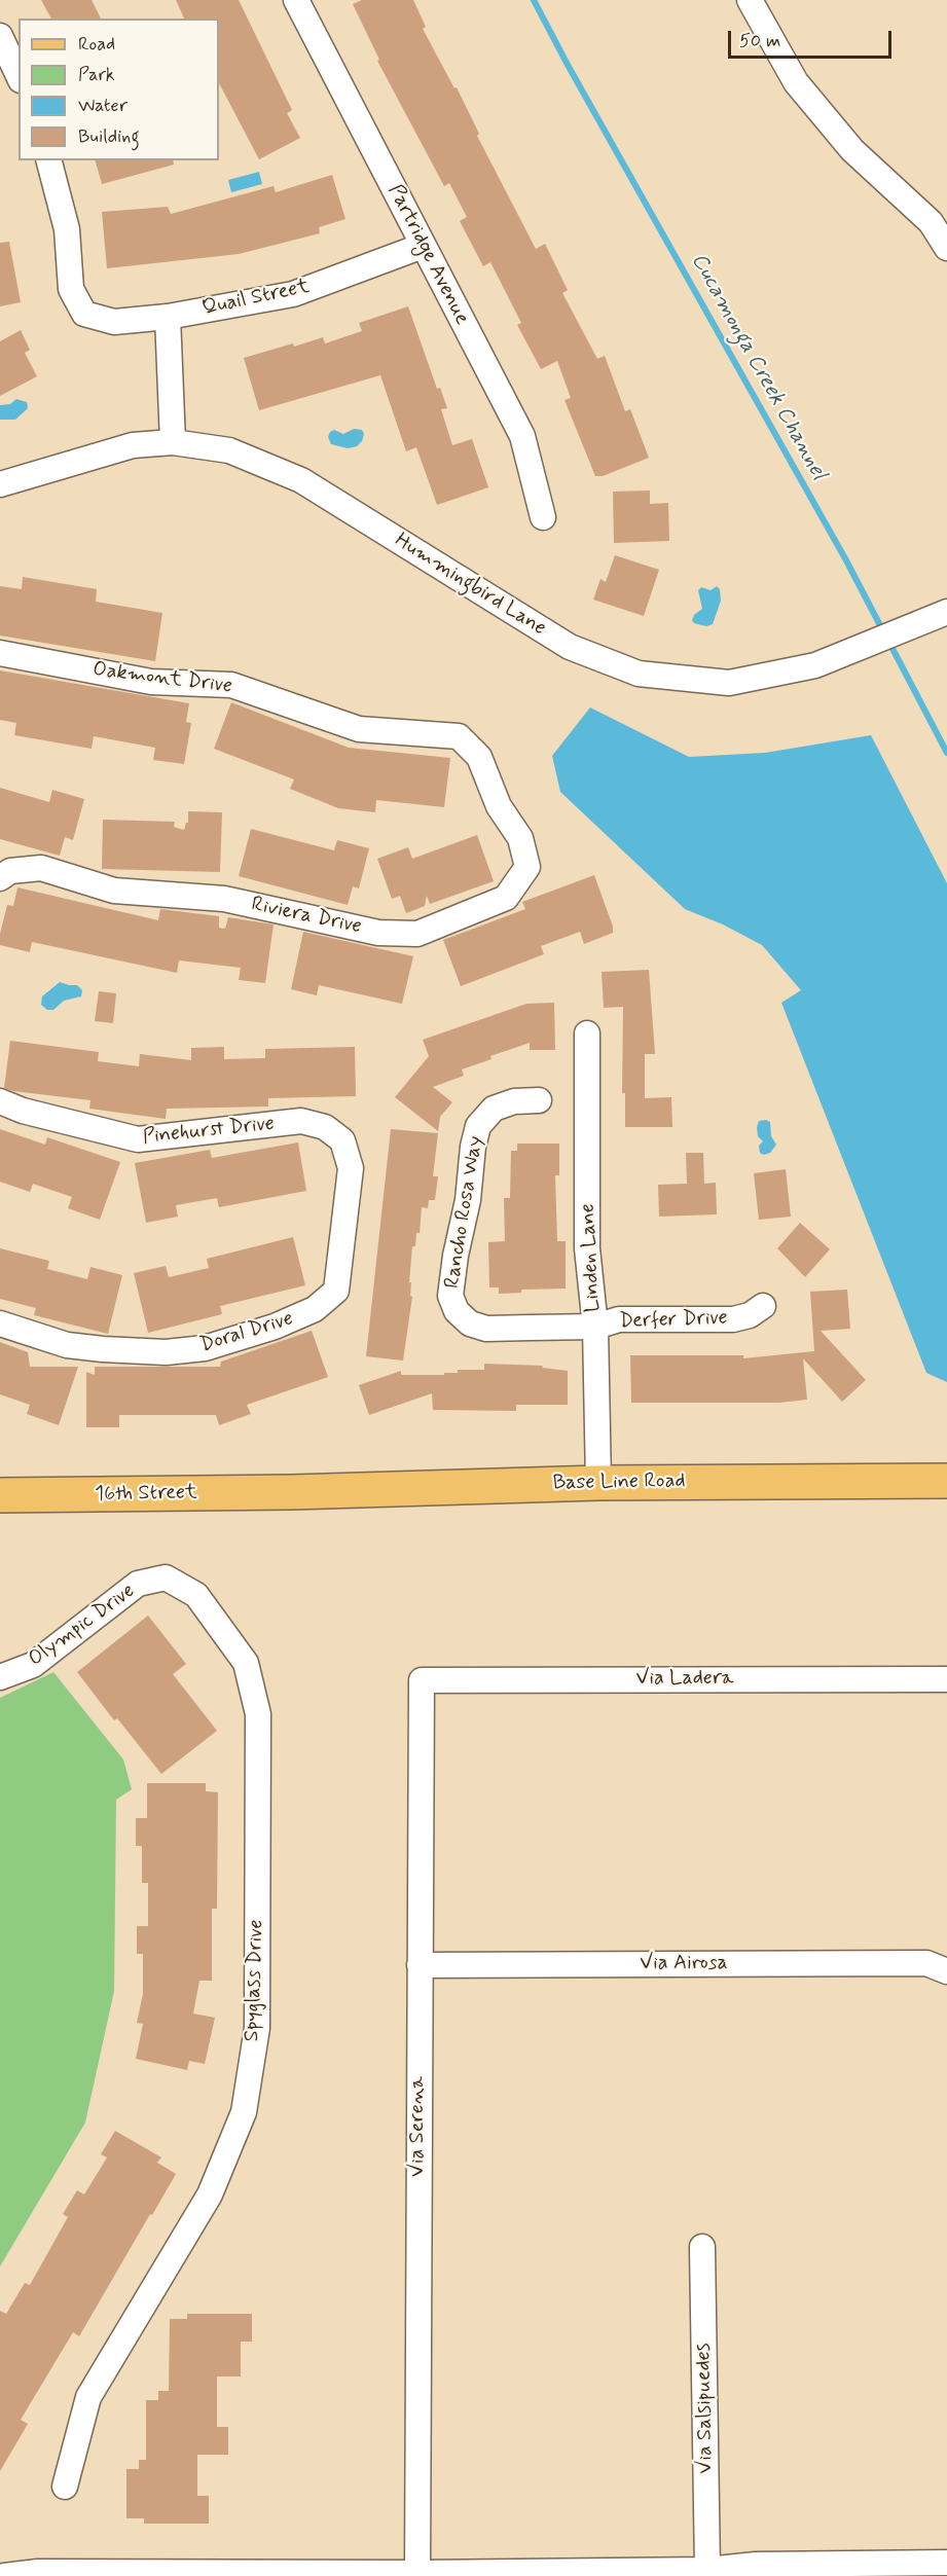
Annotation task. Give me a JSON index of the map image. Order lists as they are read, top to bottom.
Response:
{
  "streets": {
    "main road": ["Base Line Road", "16th Street"],
    "street": [
      "Partridge Avenue",
      "Quail Street",
      "Hummingbird Lane",
      "Oakmont Drive",
      "Riviera Drive",
      "Pinehurst Drive",
      "Rancho Rosa Way",
      "Linden Lane",
      "Derfer Drive",
      "Doral Drive",
      "Olympic Drive",
      "Via Ladera",
      "Via Airosa",
      "Spyglass Drive",
      "Via Serena",
      "Via Salsipuedes"
    ]
  },
  "crossings": [
    ["Partridge Avenue", "Quail Street"],
    ["Oakmont Drive", "Riviera Drive"],
    ["Pinehurst Drive", "Doral Drive"],
    ["Rancho Rosa Way", "Derfer Drive"],
    ["Linden Lane", "Derfer Drive"],
    ["Linden Lane", "Base Line Road"],
    ["Base Line Road", "16th Street"],
    ["Olympic Drive", "Spyglass Drive"],
    ["Via Ladera", "Via Serena"],
    ["Via Airosa", "Via Serena"]
  ],
  "water": ["Cucamonga Creek Channel"],
  "legend": [
    "Road",
    "Park",
    "Water",
    "Building"
  ],
  "scale_bar": "50 m"
}
